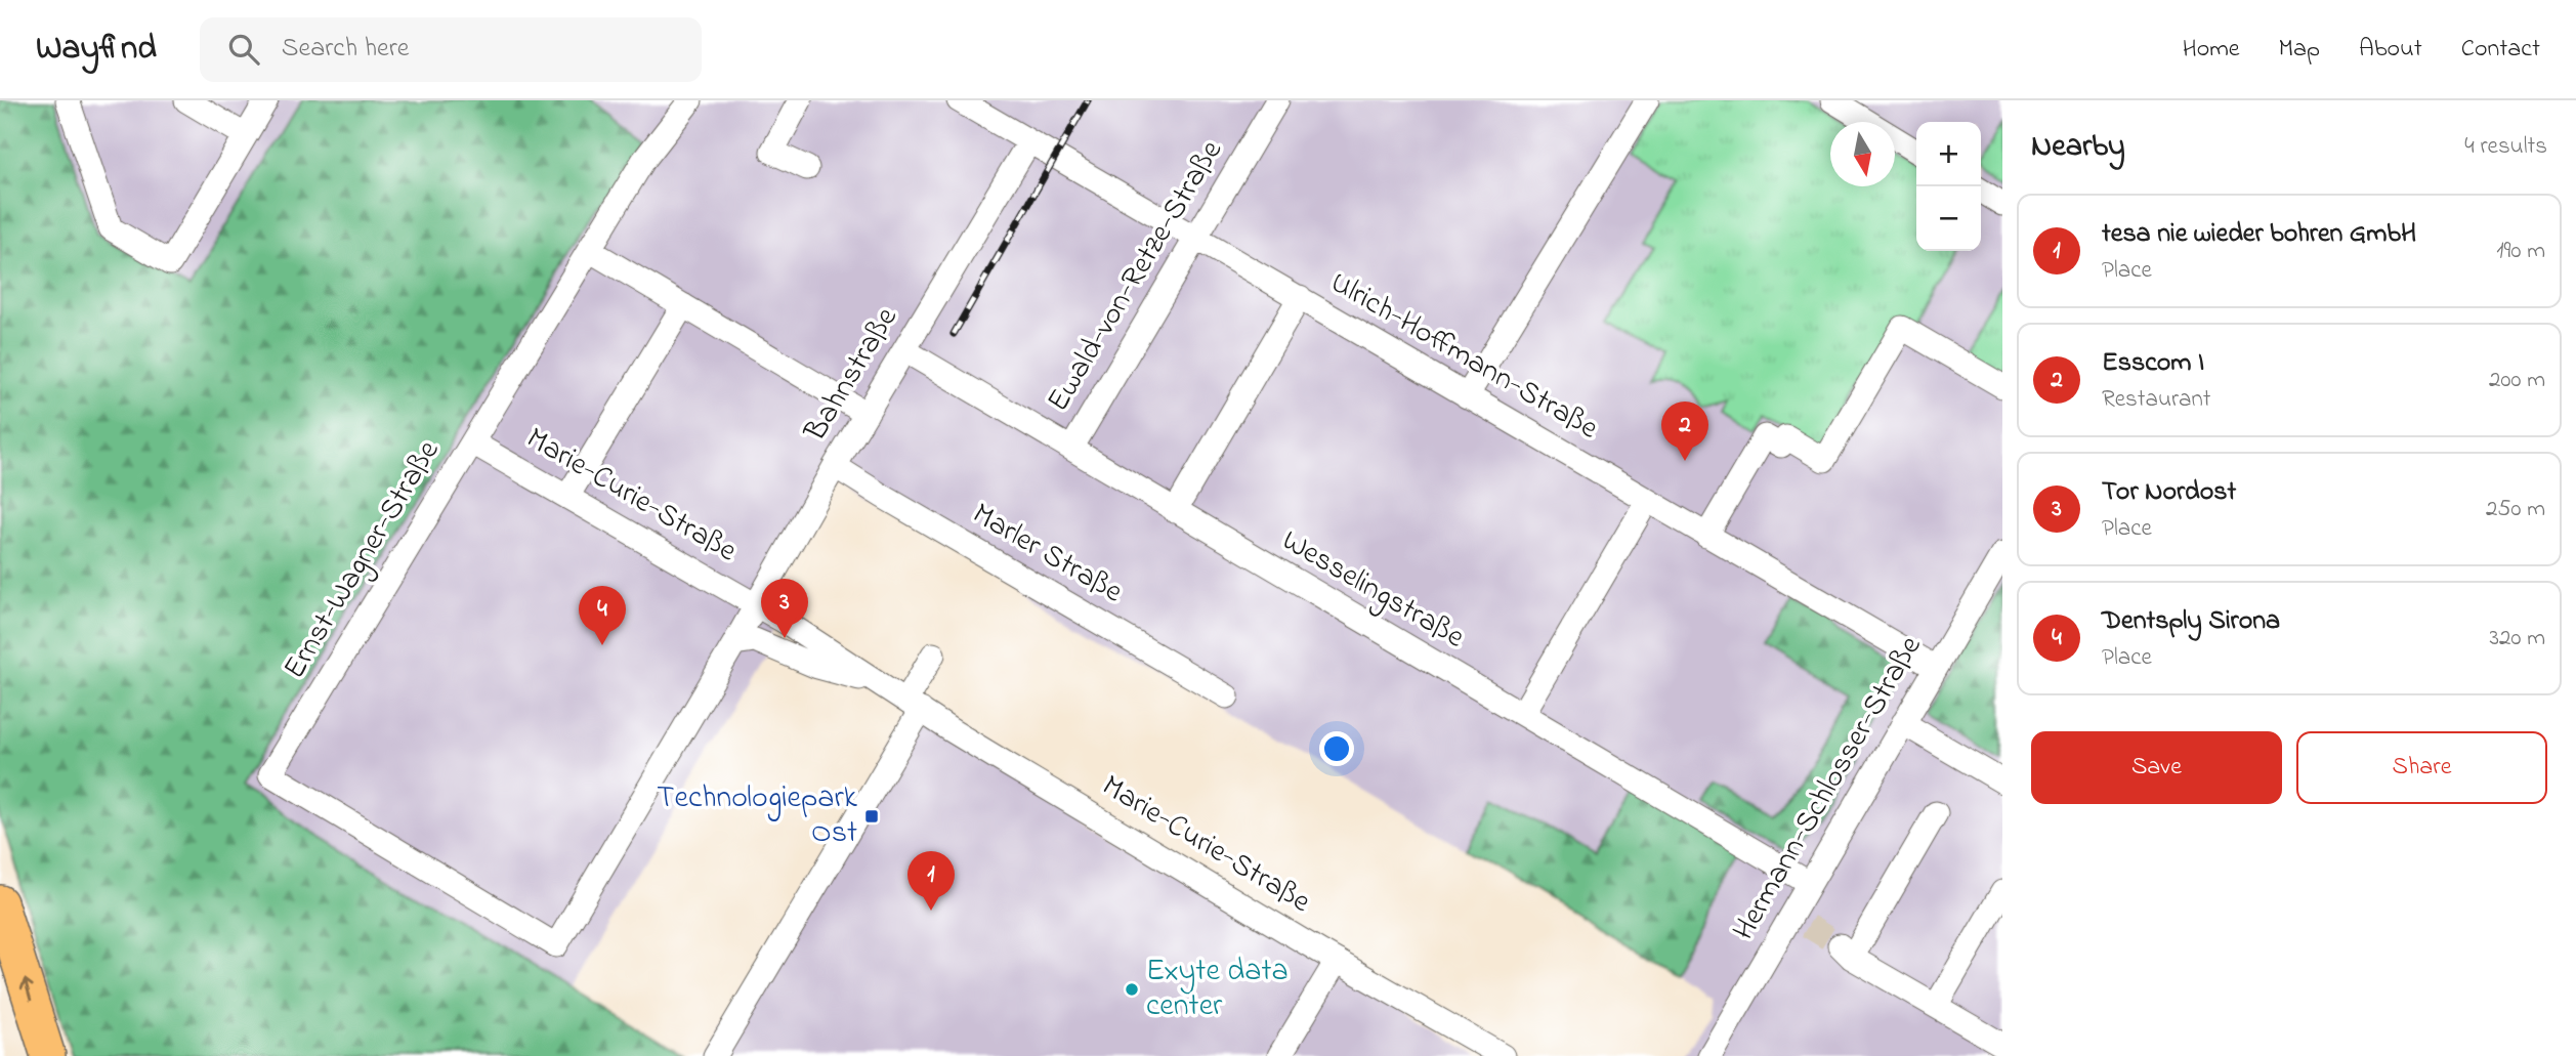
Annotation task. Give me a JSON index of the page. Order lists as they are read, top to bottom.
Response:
{
  "streets": {
    "street": [
      "Ewald-von-Retze-Straße",
      "Ulrich-Hoffmann-Straße",
      "Bahnstraße",
      "Marie-Curie-Straße",
      "Marler Straße",
      "Ernst-Wagner-Straße",
      "Wesselingstraße",
      "Hermann-Schlosser-Straße"
    ]
  },
  "crossings": [
    ["Ewald-von-Retze-Straße", "Ulrich-Hoffmann-Straße"],
    ["Ewald-von-Retze-Straße", "Wesselingstraße"],
    ["Ulrich-Hoffmann-Straße", "Bahnstraße"],
    ["Ulrich-Hoffmann-Straße", "Hermann-Schlosser-Straße"],
    ["Bahnstraße", "Marie-Curie-Straße"],
    ["Bahnstraße", "Marler Straße"],
    ["Bahnstraße", "Ernst-Wagner-Straße"],
    ["Bahnstraße", "Wesselingstraße"],
    ["Marie-Curie-Straße", "Ernst-Wagner-Straße"],
    ["Wesselingstraße", "Hermann-Schlosser-Straße"]
  ],
  "places": {
    "transit": ["Technologiepark Ost"],
    "other": ["Exyte data center"]
  },
  "north": "bottom",
  "page": {
    "header": "Wayfind",
    "search": "Search here",
    "nav": [
      "Home",
      "Map",
      "About",
      "Contact"
    ],
    "heading": ["Nearby", "4 results"],
    "map_buttons": ["+", "−"],
    "list": [
      {
        "mark": "1",
        "name": "tesa nie wieder bohren GmbH",
        "note": "Place",
        "value": "190 m"
      },
      {
        "mark": "2",
        "name": "Esscom I",
        "note": "Restaurant",
        "value": "200 m"
      },
      {
        "mark": "3",
        "name": "Tor Nordost",
        "note": "Place",
        "value": "250 m"
      },
      {
        "mark": "4",
        "name": "Dentsply Sirona",
        "note": "Place",
        "value": "320 m"
      }
    ],
    "pins": [
      "2",
      "3",
      "4",
      "1"
    ],
    "buttons": ["Save", "Share"]
  }
}
